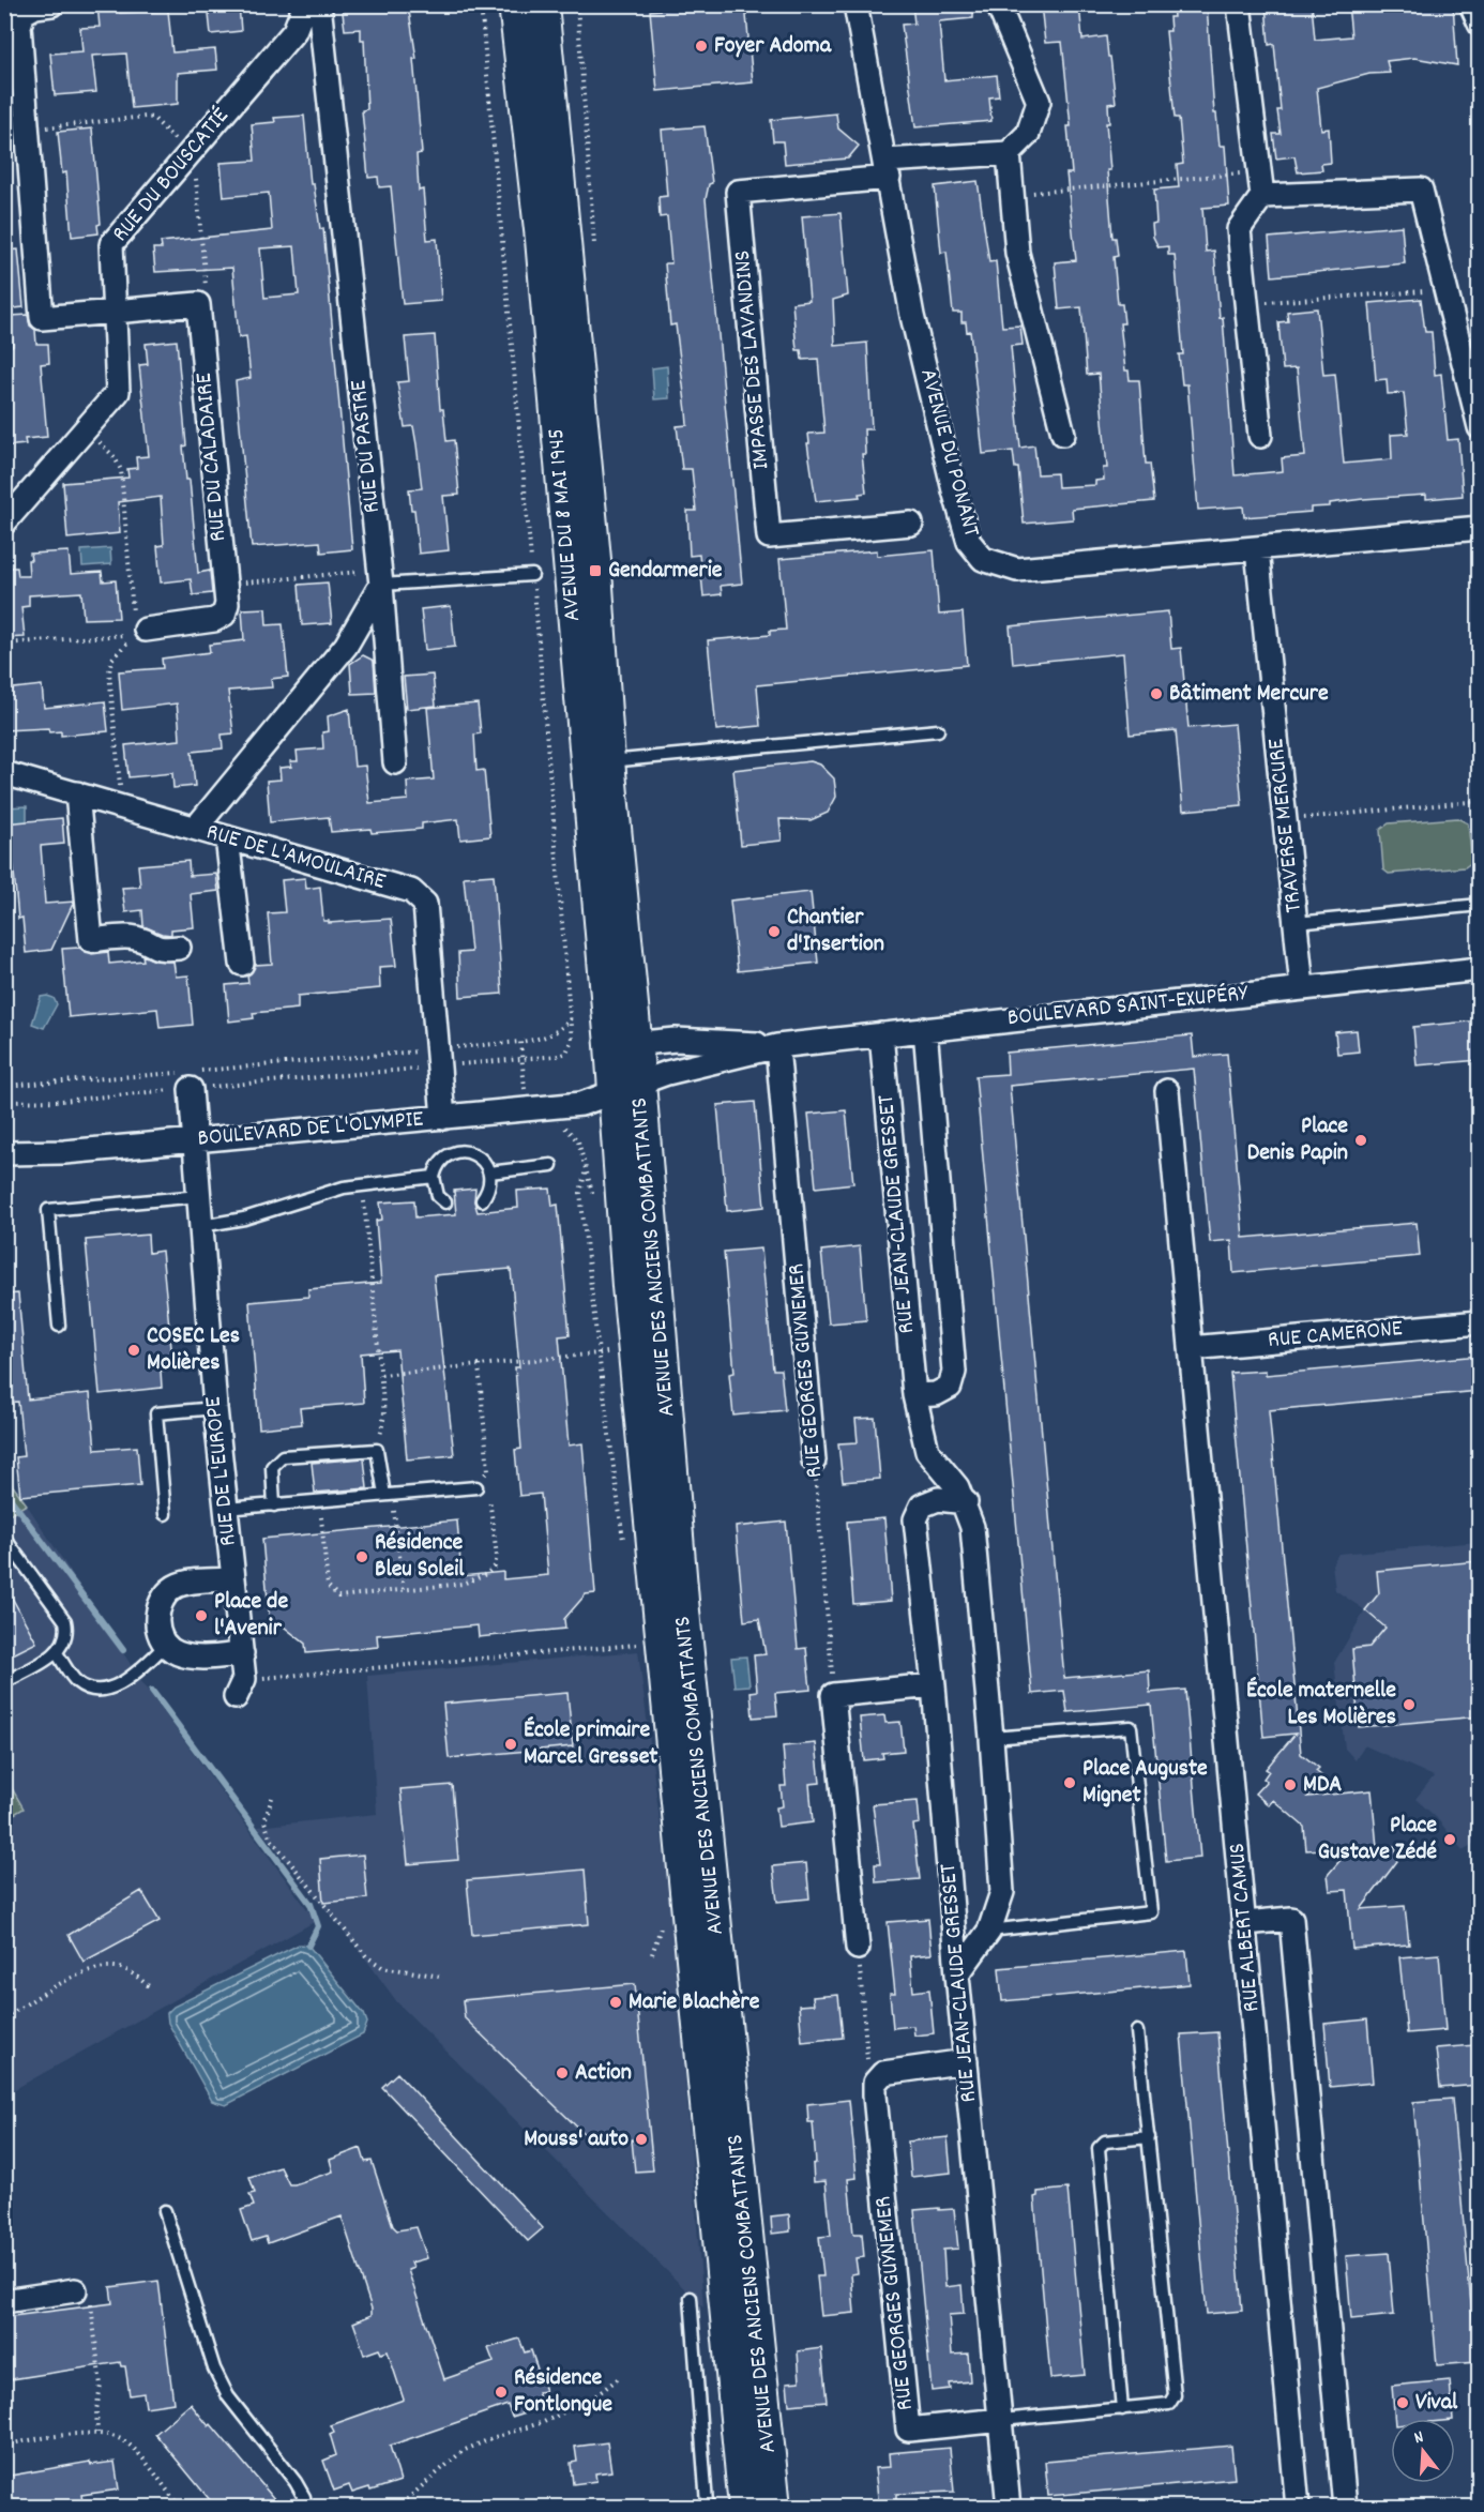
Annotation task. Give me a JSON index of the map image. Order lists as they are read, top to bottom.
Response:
{
  "streets": {
    "main road": ["AVENUE DU 8 MAI 1945", "AVENUE DES ANCIENS COMBATTANTS"],
    "street": [
      "RUE DU BOUSCATIÉ",
      "IMPASSE DES LAVANDINS",
      "RUE DU PASTRE",
      "AVENUE DU PONANT",
      "RUE DU CALADAIRE",
      "TRAVERSE MERCURE",
      "RUE DE L'AMOULAIRE",
      "BOULEVARD SAINT-EXUPÉRY",
      "BOULEVARD DE L'OLYMPIE",
      "RUE JEAN-CLAUDE GRESSET",
      "RUE CAMERONE",
      "RUE GEORGES GUYNEMER",
      "RUE DE L'EUROPE",
      "RUE ALBERT CAMUS"
    ]
  },
  "crossings": [
    ["RUE DU BOUSCATIÉ", "RUE DU CALADAIRE"],
    ["IMPASSE DES LAVANDINS", "AVENUE DU PONANT"],
    ["AVENUE DU PONANT", "TRAVERSE MERCURE"],
    ["AVENUE DU 8 MAI 1945", "BOULEVARD SAINT-EXUPÉRY"],
    ["AVENUE DU 8 MAI 1945", "AVENUE DES ANCIENS COMBATTANTS"],
    ["TRAVERSE MERCURE", "BOULEVARD SAINT-EXUPÉRY"],
    ["BOULEVARD SAINT-EXUPÉRY", "BOULEVARD DE L'OLYMPIE"],
    ["BOULEVARD SAINT-EXUPÉRY", "RUE JEAN-CLAUDE GRESSET"],
    ["BOULEVARD SAINT-EXUPÉRY", "AVENUE DES ANCIENS COMBATTANTS"],
    ["BOULEVARD SAINT-EXUPÉRY", "RUE GEORGES GUYNEMER"],
    ["BOULEVARD DE L'OLYMPIE", "AVENUE DES ANCIENS COMBATTANTS"],
    ["BOULEVARD DE L'OLYMPIE", "RUE DE L'EUROPE"],
    ["RUE JEAN-CLAUDE GRESSET", "RUE GEORGES GUYNEMER"],
    ["RUE CAMERONE", "RUE ALBERT CAMUS"]
  ],
  "places": {
    "other": [
      "Foyer Adoma",
      "Bâtiment Mercure",
      "Chantier d'Insertion",
      "Place Denis Papin",
      "COSEC Les Molières",
      "Résidence Bleu Soleil",
      "Place de l'Avenir",
      "École maternelle Les Molières",
      "École primaire Marcel Gresset",
      "Place Auguste Mignet",
      "MDA",
      "Place Gustave Zédé",
      "Marie Blachère",
      "Action",
      "Mouss' auto",
      "Résidence Fontlongue",
      "Vival"
    ],
    "transit": ["Gendarmerie"]
  },
  "north": "top"
}
